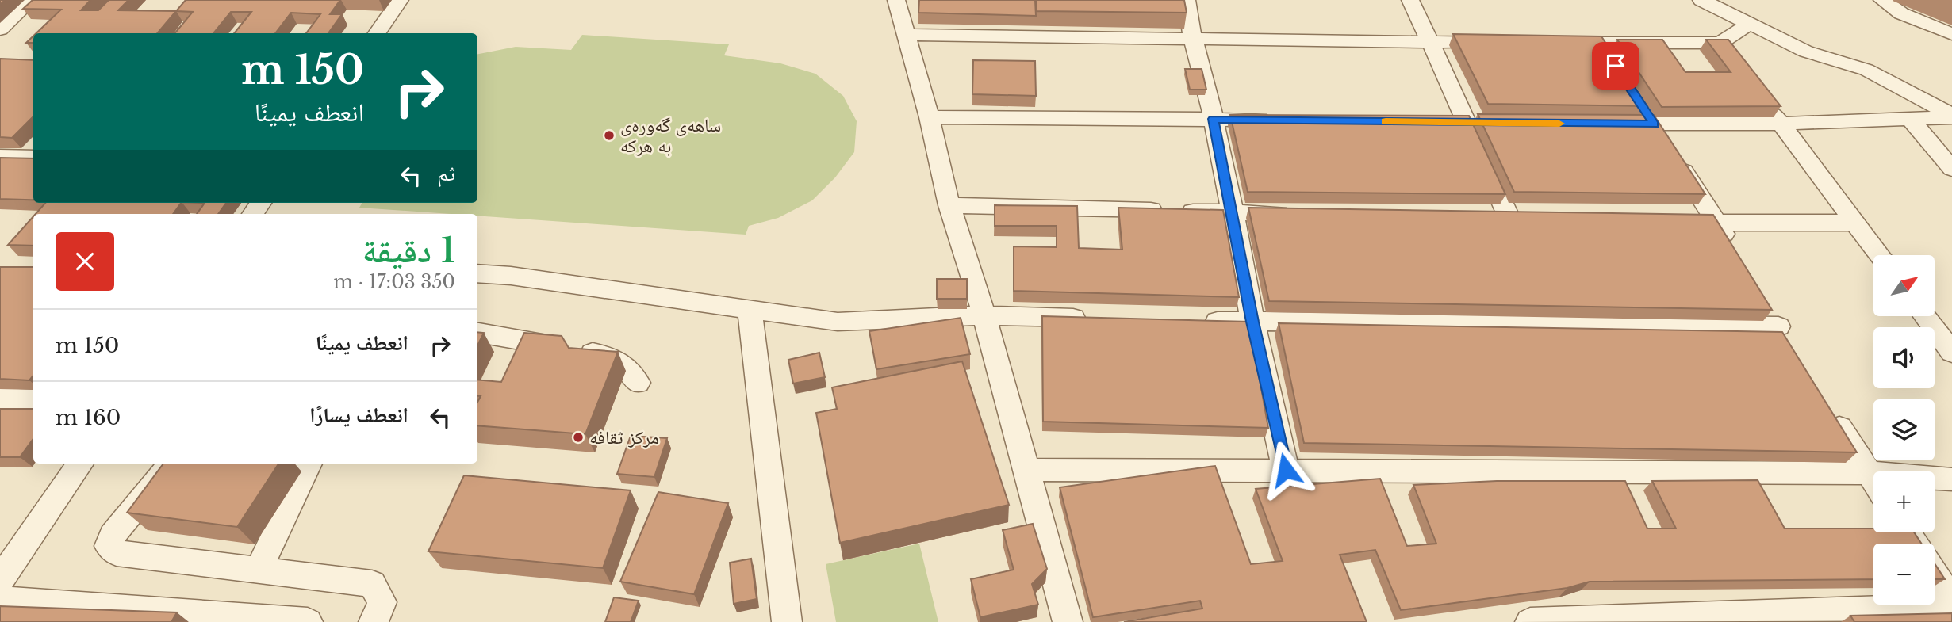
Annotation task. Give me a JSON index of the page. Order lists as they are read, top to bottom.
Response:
{
  "places": ["ساهه‌ی گه‌وره‌ی به هركه‌", "مرکز ثقافە"],
  "north": "top right",
  "page": {
    "turn": ["150 m", "انعطف يمينًا"],
    "then": "ثم",
    "heading": ["1 دقيقة", "350 m · 17:03"],
    "map_buttons": ["+", "−"],
    "list": [
      {
        "name": "انعطف يمينًا",
        "value": "150 m"
      },
      {
        "name": "انعطف يسارًا",
        "value": "160 m"
      }
    ]
  }
}
